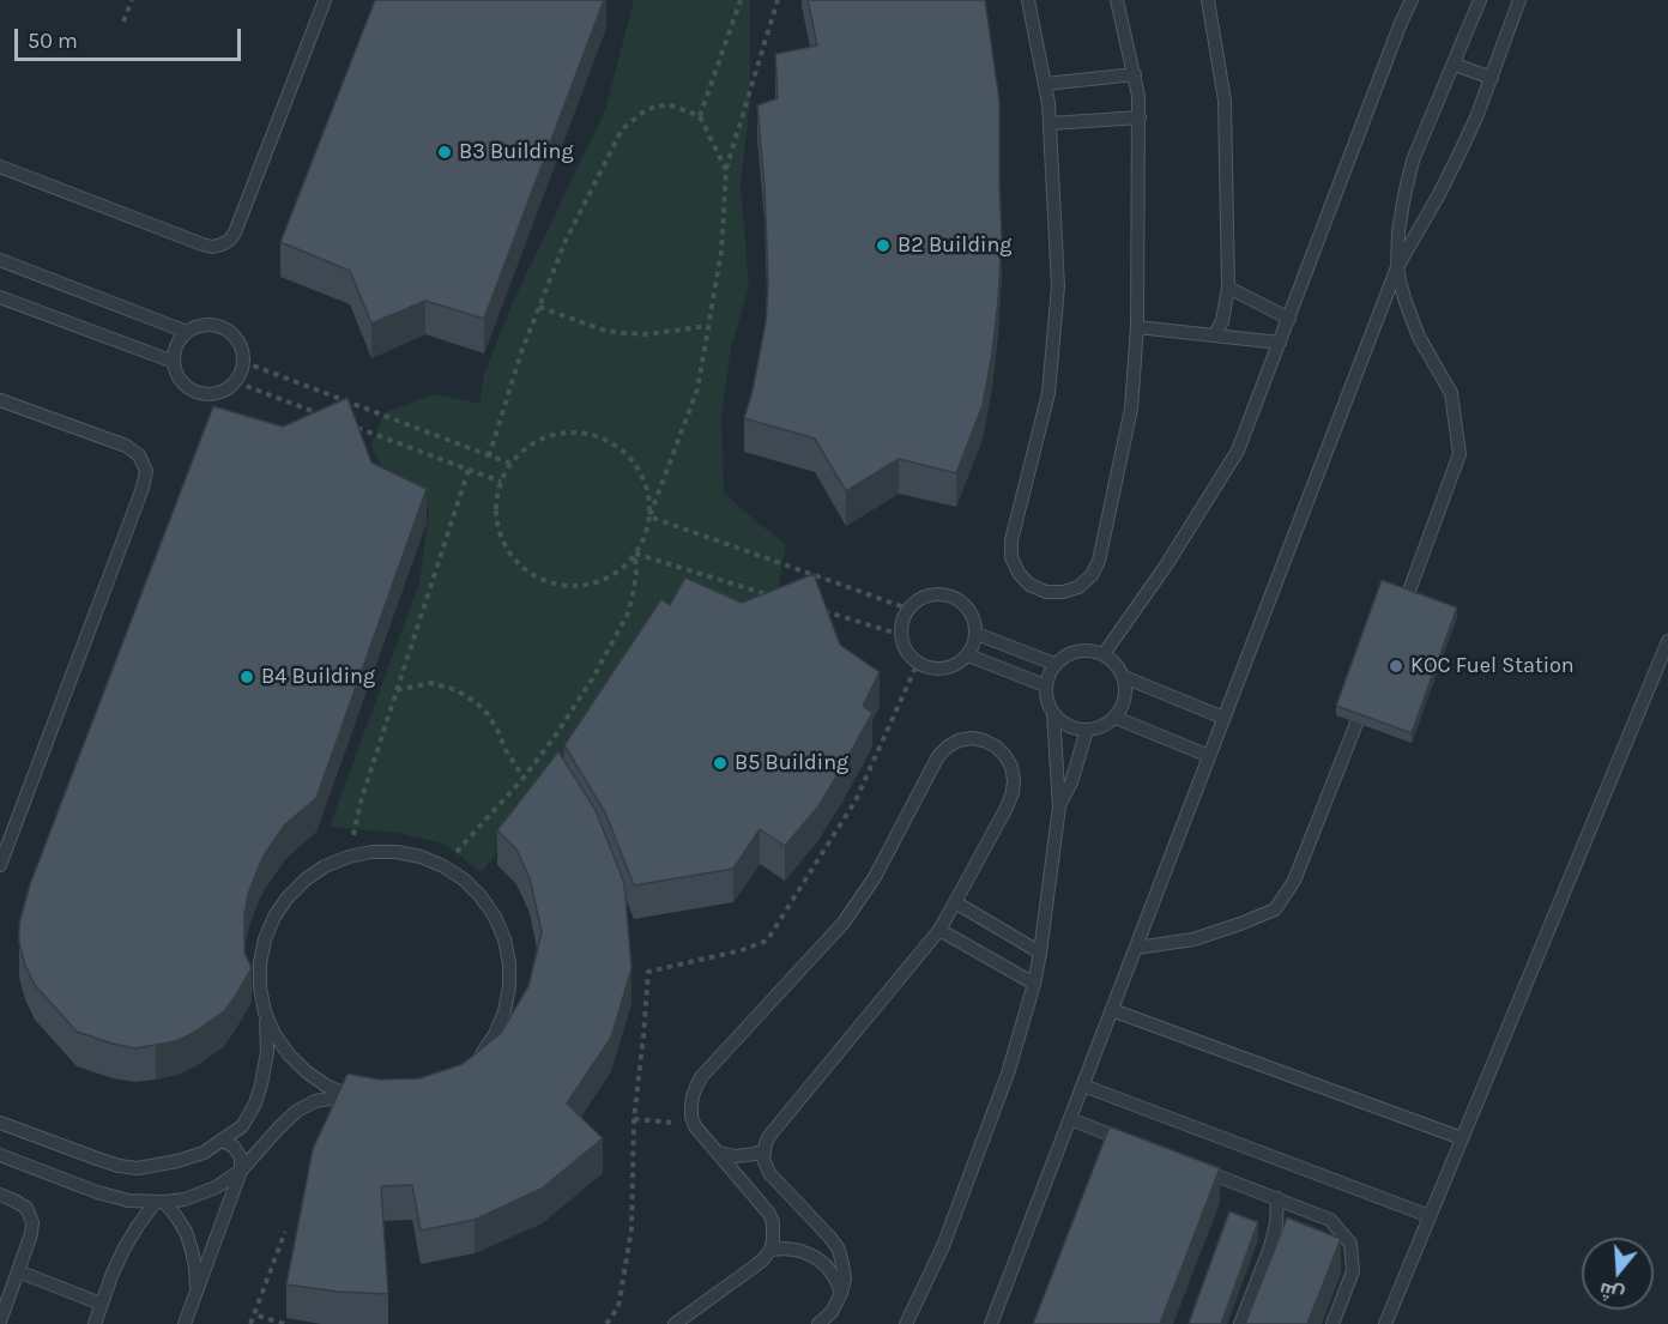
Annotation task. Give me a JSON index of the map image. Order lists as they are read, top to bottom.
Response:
{
  "places": [
    "B3 Building",
    "B2 Building",
    "KOC Fuel Station",
    "B4 Building",
    "B5 Building"
  ],
  "scale_bar": "50 m",
  "north": "bottom"
}
